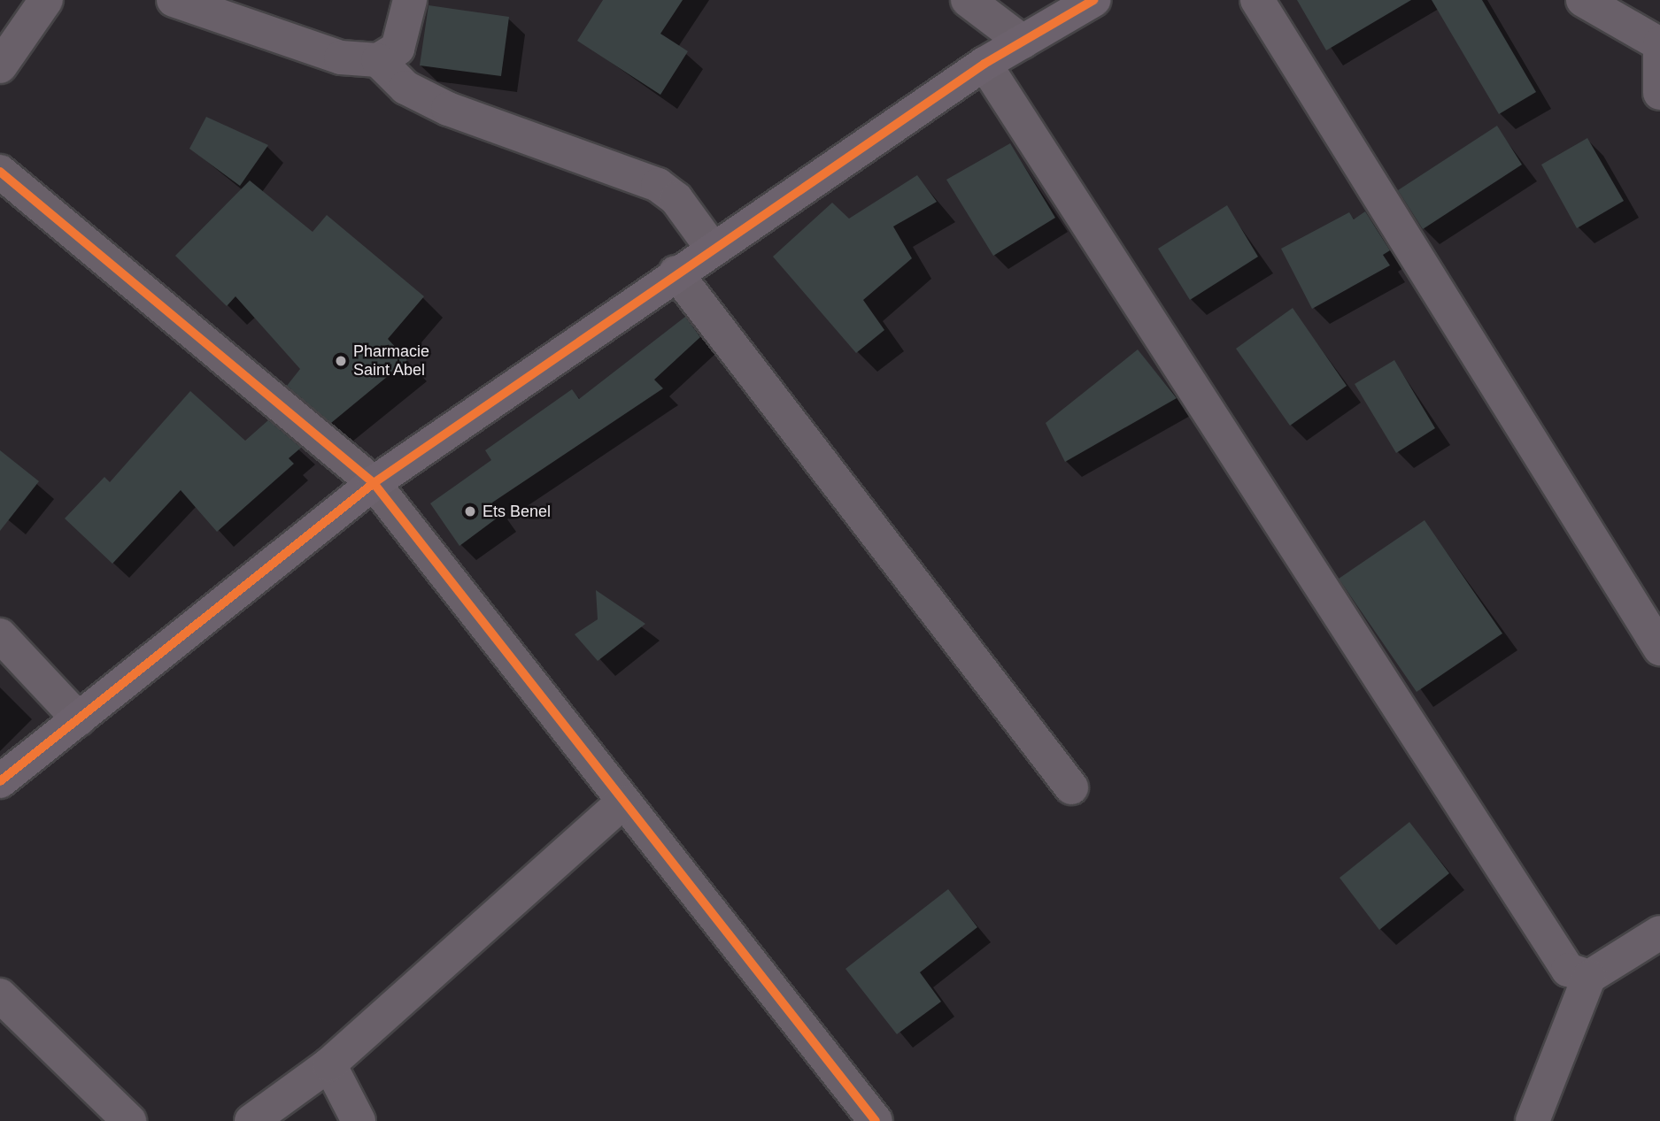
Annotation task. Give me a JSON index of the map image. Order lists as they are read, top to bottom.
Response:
{
  "places": ["Pharmacie Saint Abel", "Ets Benel"]
}
